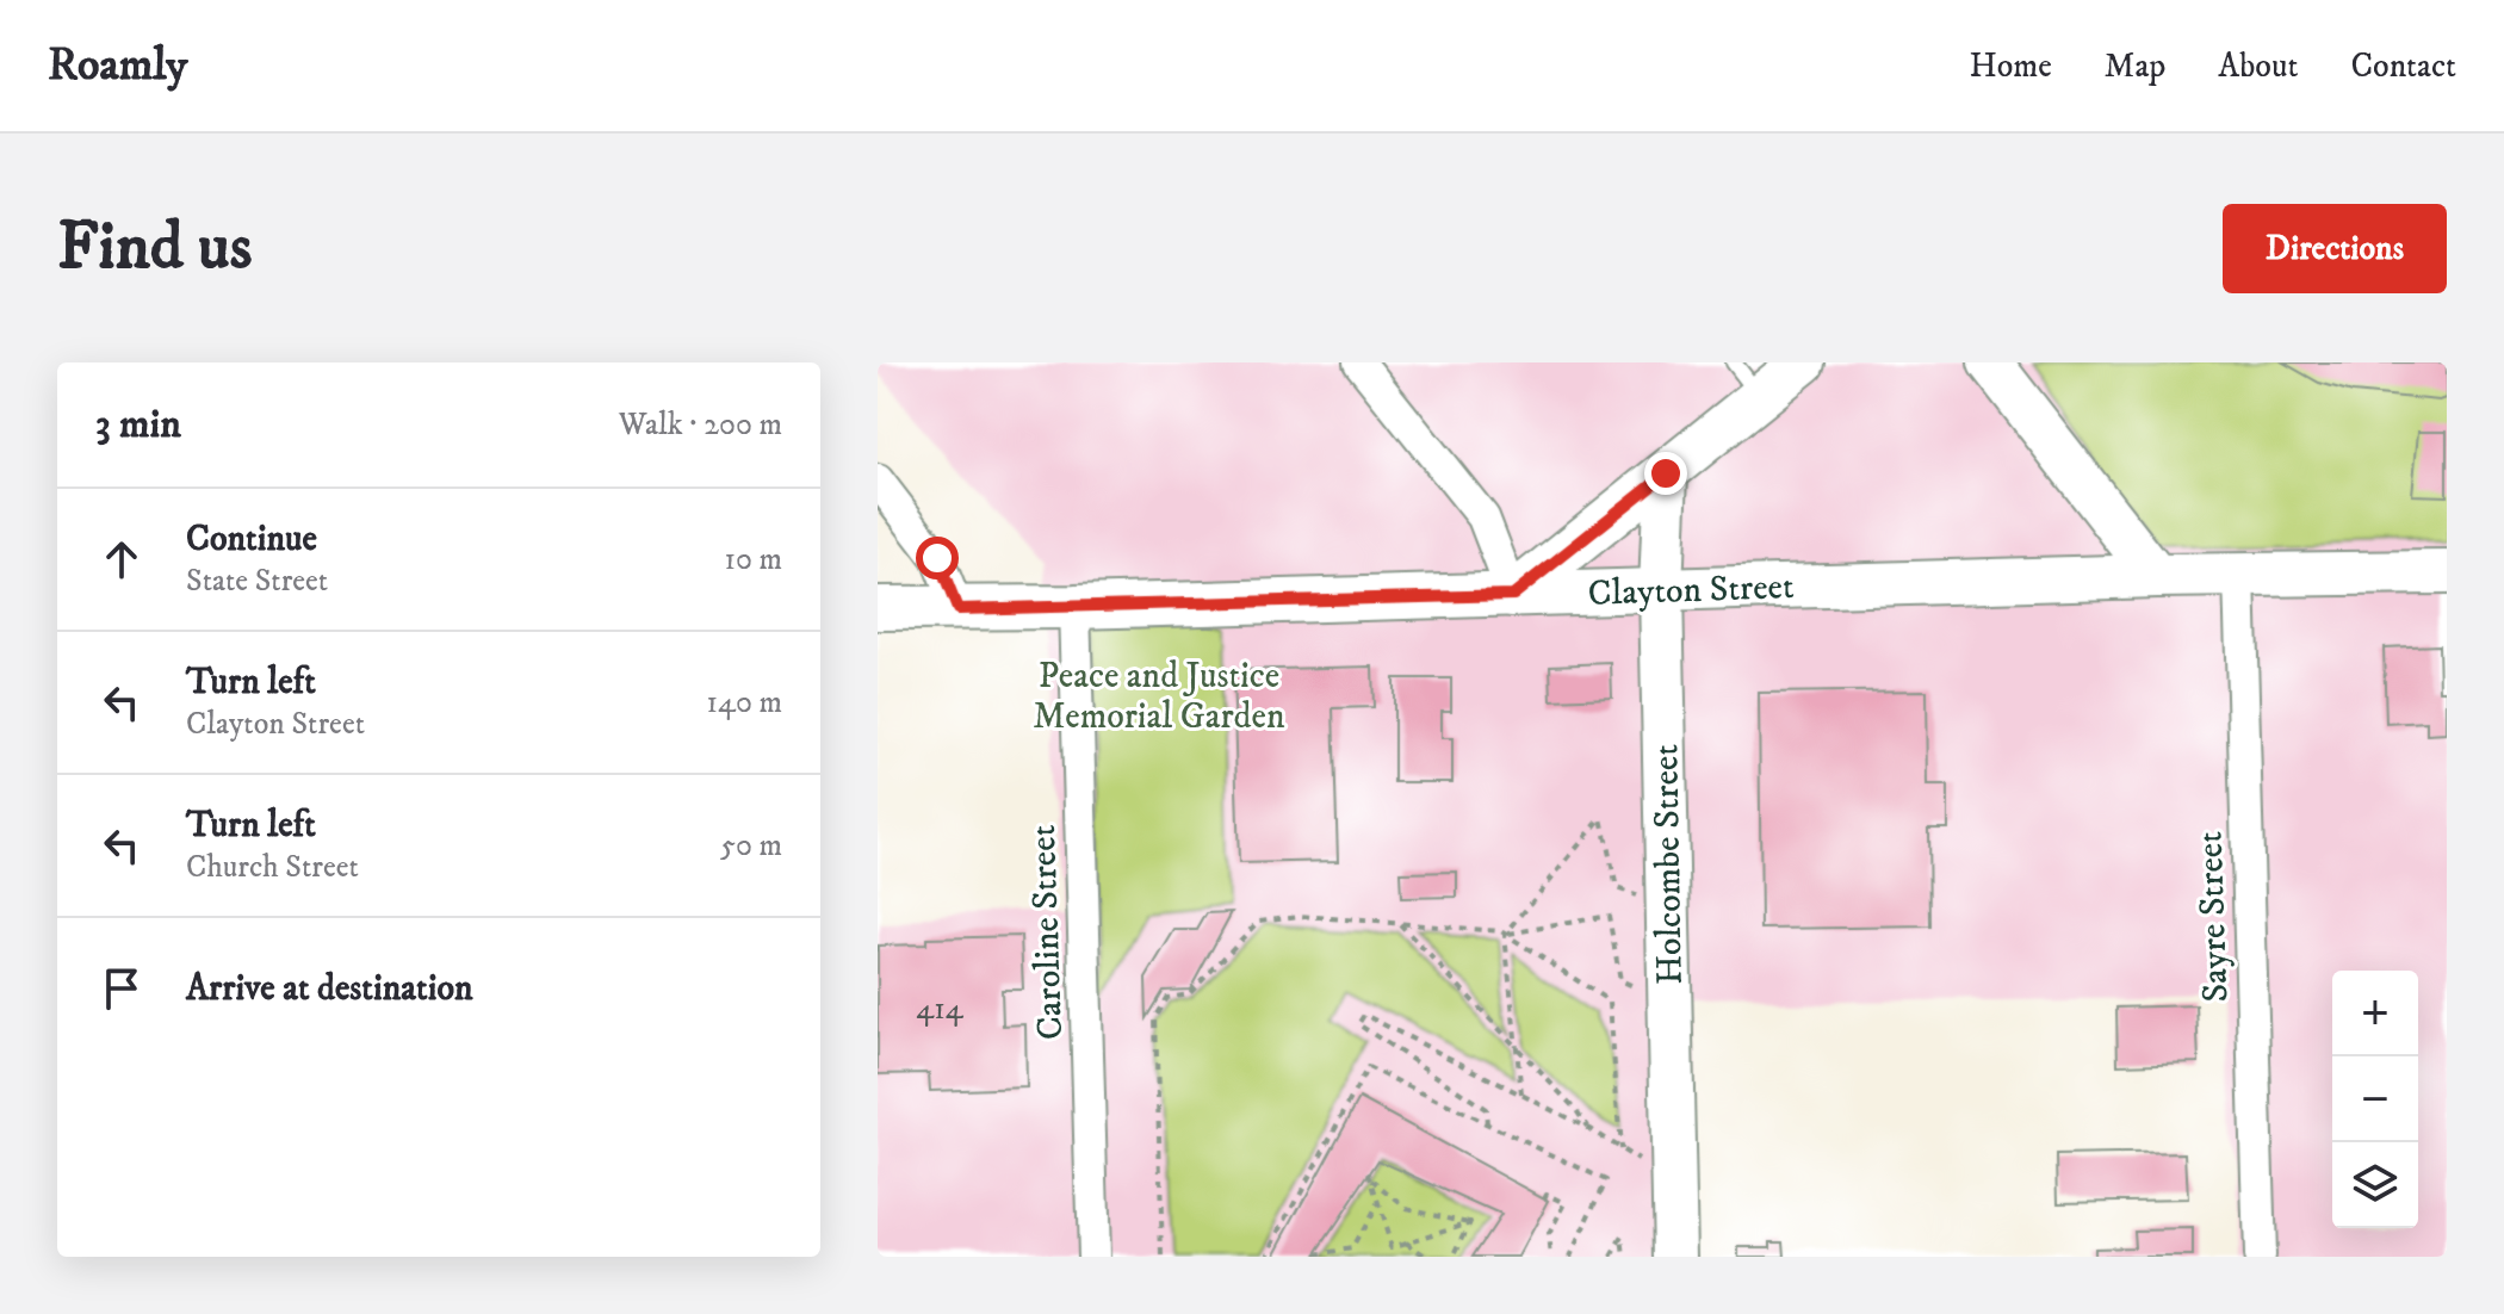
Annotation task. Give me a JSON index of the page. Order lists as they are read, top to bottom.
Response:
{
  "streets": {
    "street": [
      "Clayton Street",
      "Holcombe Street",
      "Sayre Street",
      "Caroline Street"
    ]
  },
  "crossings": [
    ["Clayton Street", "Holcombe Street"],
    ["Clayton Street", "Sayre Street"],
    ["Clayton Street", "Caroline Street"]
  ],
  "parks": ["Peace and Justice Memorial Garden"],
  "house_numbers": ["414"],
  "page": {
    "header": "Roamly",
    "nav": [
      "Home",
      "Map",
      "About",
      "Contact"
    ],
    "buttons": "Directions",
    "title": "Find us",
    "heading": ["3 min", "Walk · 200 m"],
    "list": [
      ["Continue", "State Street", "10 m"],
      ["Turn left", "Clayton Street", "140 m"],
      ["Turn left", "Church Street", "50 m"],
      "Arrive at destination"
    ],
    "map_buttons": ["+", "−"]
  }
}
